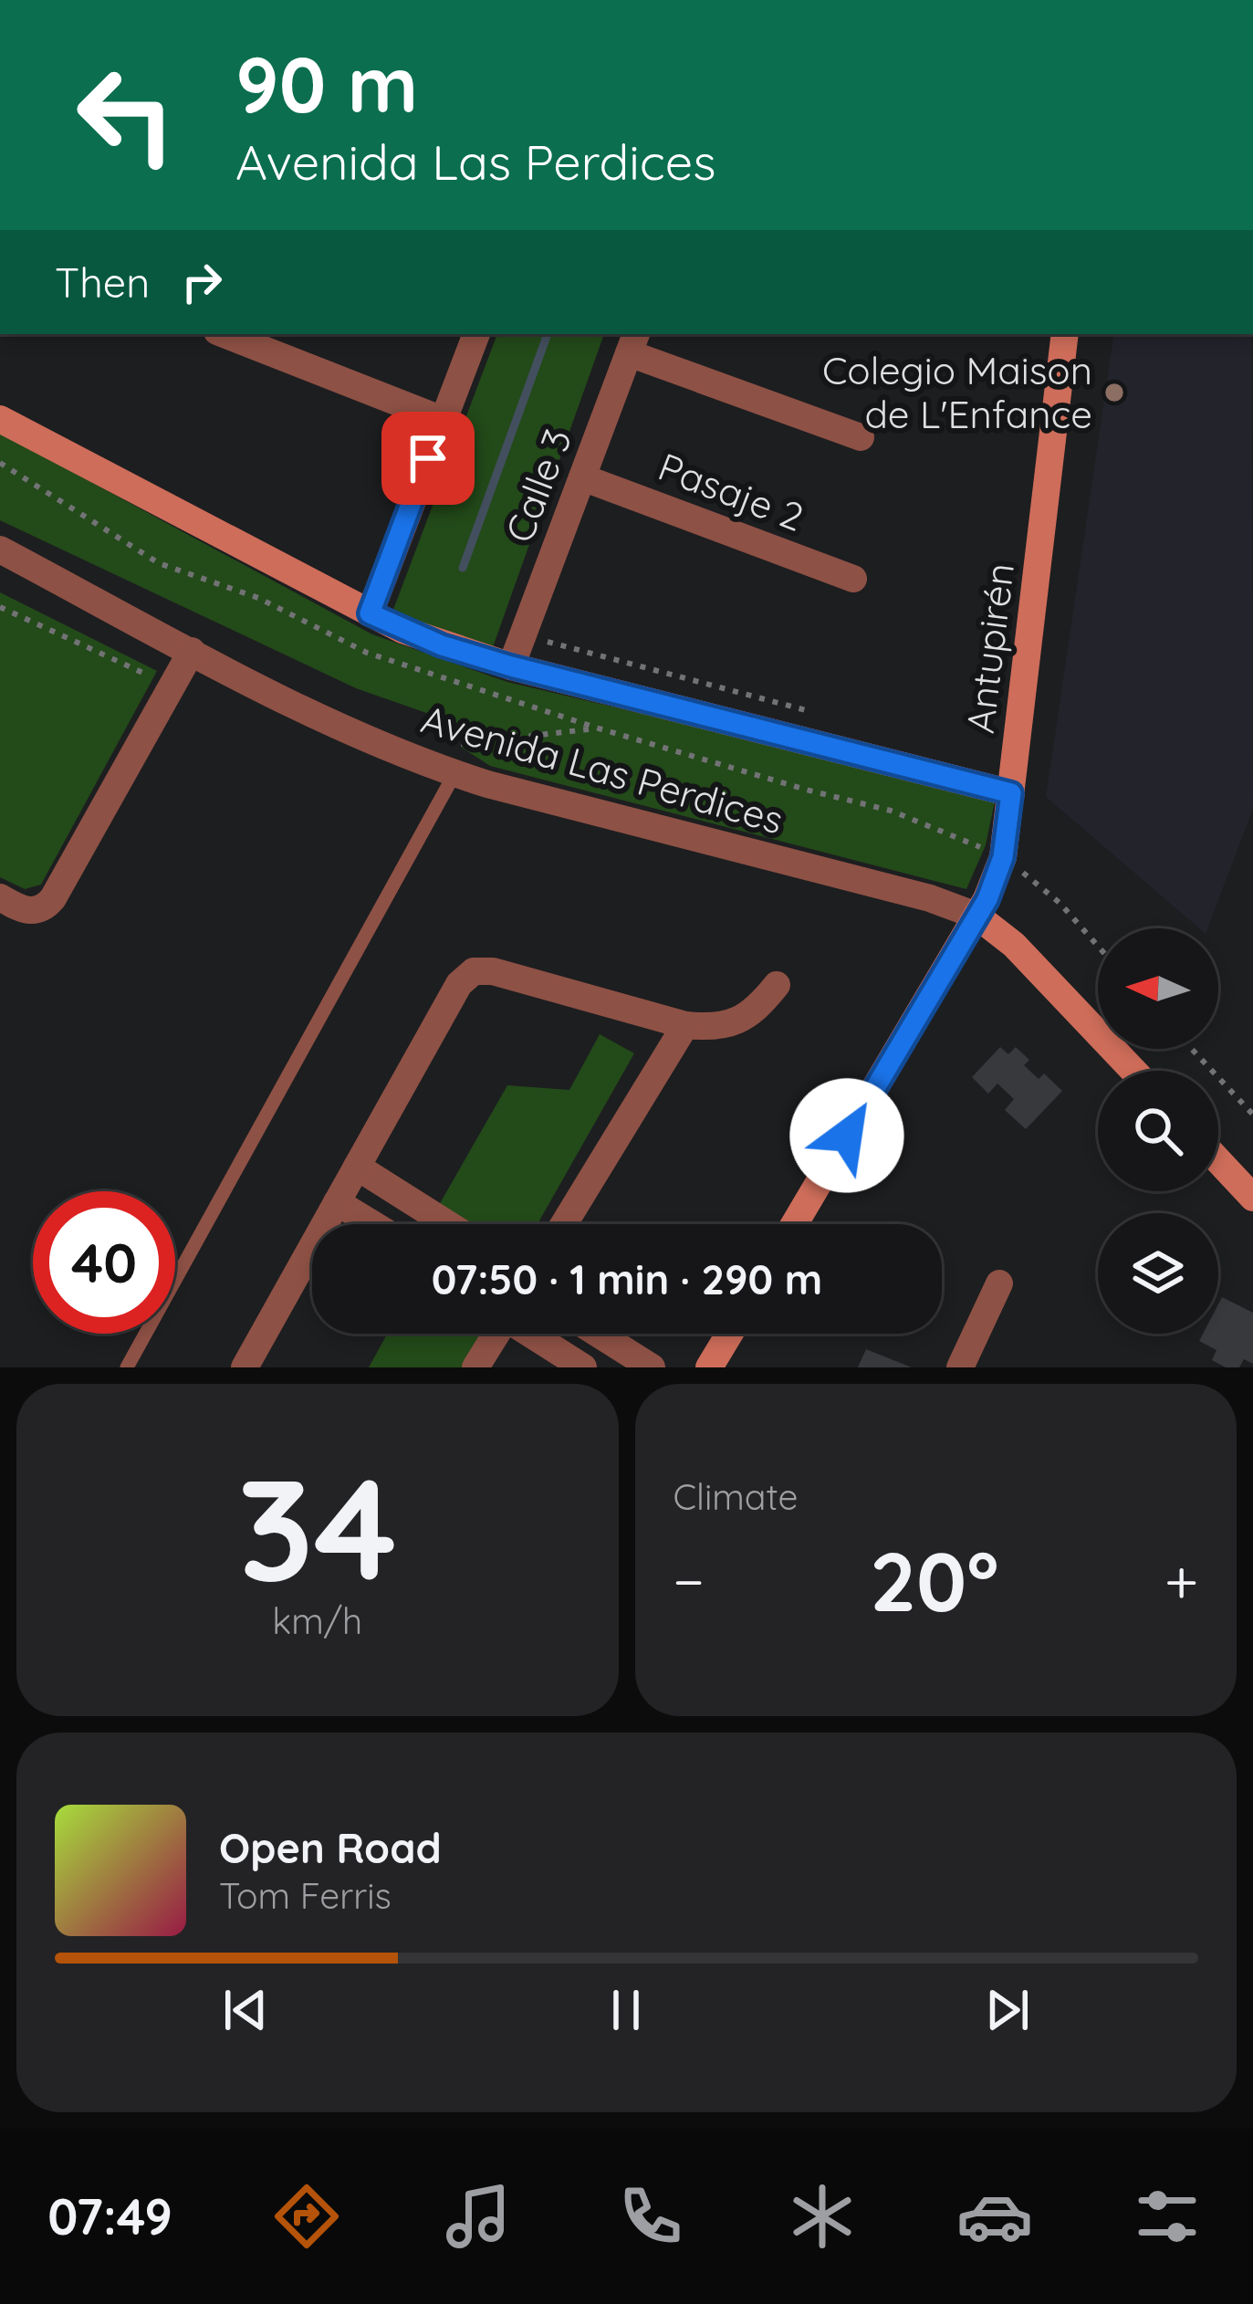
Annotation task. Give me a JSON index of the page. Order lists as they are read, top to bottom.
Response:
{
  "streets": {
    "street": [
      "Calle 3",
      "Pasaje 2",
      "Antupirén",
      "Avenida Las Perdices"
    ]
  },
  "crossings": [
    ["Calle 3", "Pasaje 2"],
    ["Calle 3", "Avenida Las Perdices"],
    ["Antupirén", "Avenida Las Perdices"]
  ],
  "places": ["Colegio Maison de L'Enfance"],
  "north": "left",
  "page": {
    "turn": ["90 m", "Avenida Las Perdices"],
    "then": "Then",
    "limit": "40",
    "trip": "07:50 · 1 min · 290 m",
    "tile": [
      ["34", "km/h"],
      "Climate"
    ],
    "heat": ["−", "20°", "+"],
    "song": ["Open Road", "Tom Ferris"],
    "tabs": "07:49"
  }
}
